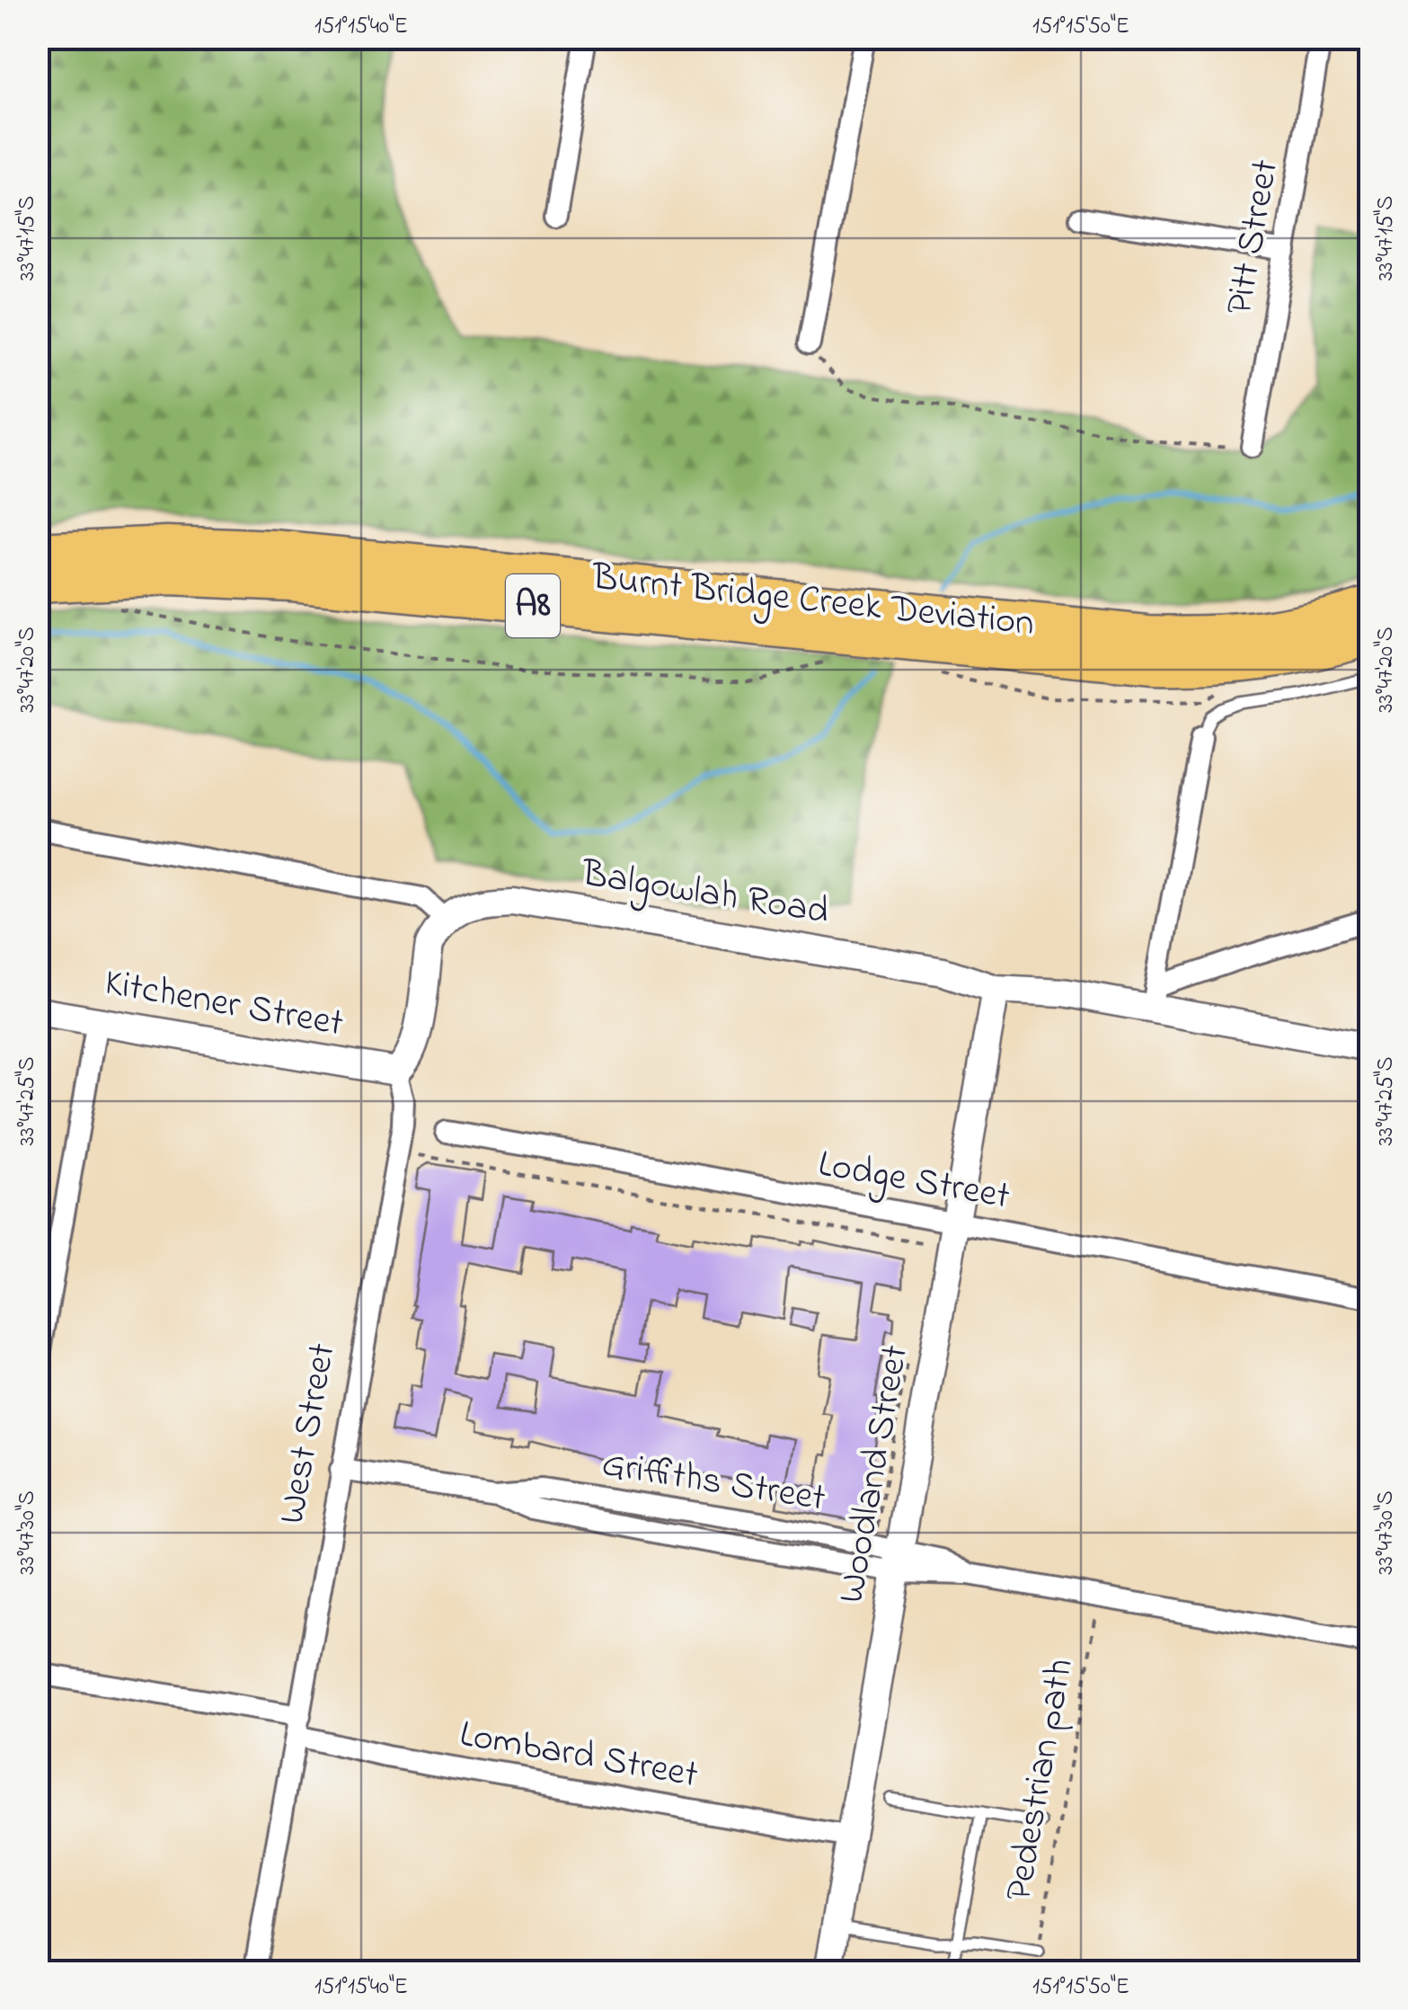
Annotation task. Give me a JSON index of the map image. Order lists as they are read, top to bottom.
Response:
{
  "streets": {
    "highway": ["Burnt Bridge Creek Deviation", "A8"],
    "street": [
      "Pitt Street",
      "Balgowlah Road",
      "Kitchener Street",
      "Lodge Street",
      "West Street",
      "Woodland Street",
      "Griffiths Street",
      "Lombard Street"
    ],
    "path": ["Pedestrian path"]
  },
  "crossings": [
    ["Balgowlah Road", "Woodland Street"],
    ["Kitchener Street", "West Street"],
    ["Lodge Street", "Woodland Street"],
    ["West Street", "Griffiths Street"],
    ["West Street", "Lombard Street"],
    ["Woodland Street", "Griffiths Street"],
    ["Woodland Street", "Lombard Street"],
    ["Griffiths Street", "Pedestrian path"]
  ],
  "coordinates": [
    "151°15'40\"E",
    "151°15'50\"E",
    "33°47'15\"S",
    "33°47'20\"S",
    "33°47'25\"S",
    "33°47'30\"S"
  ]
}
